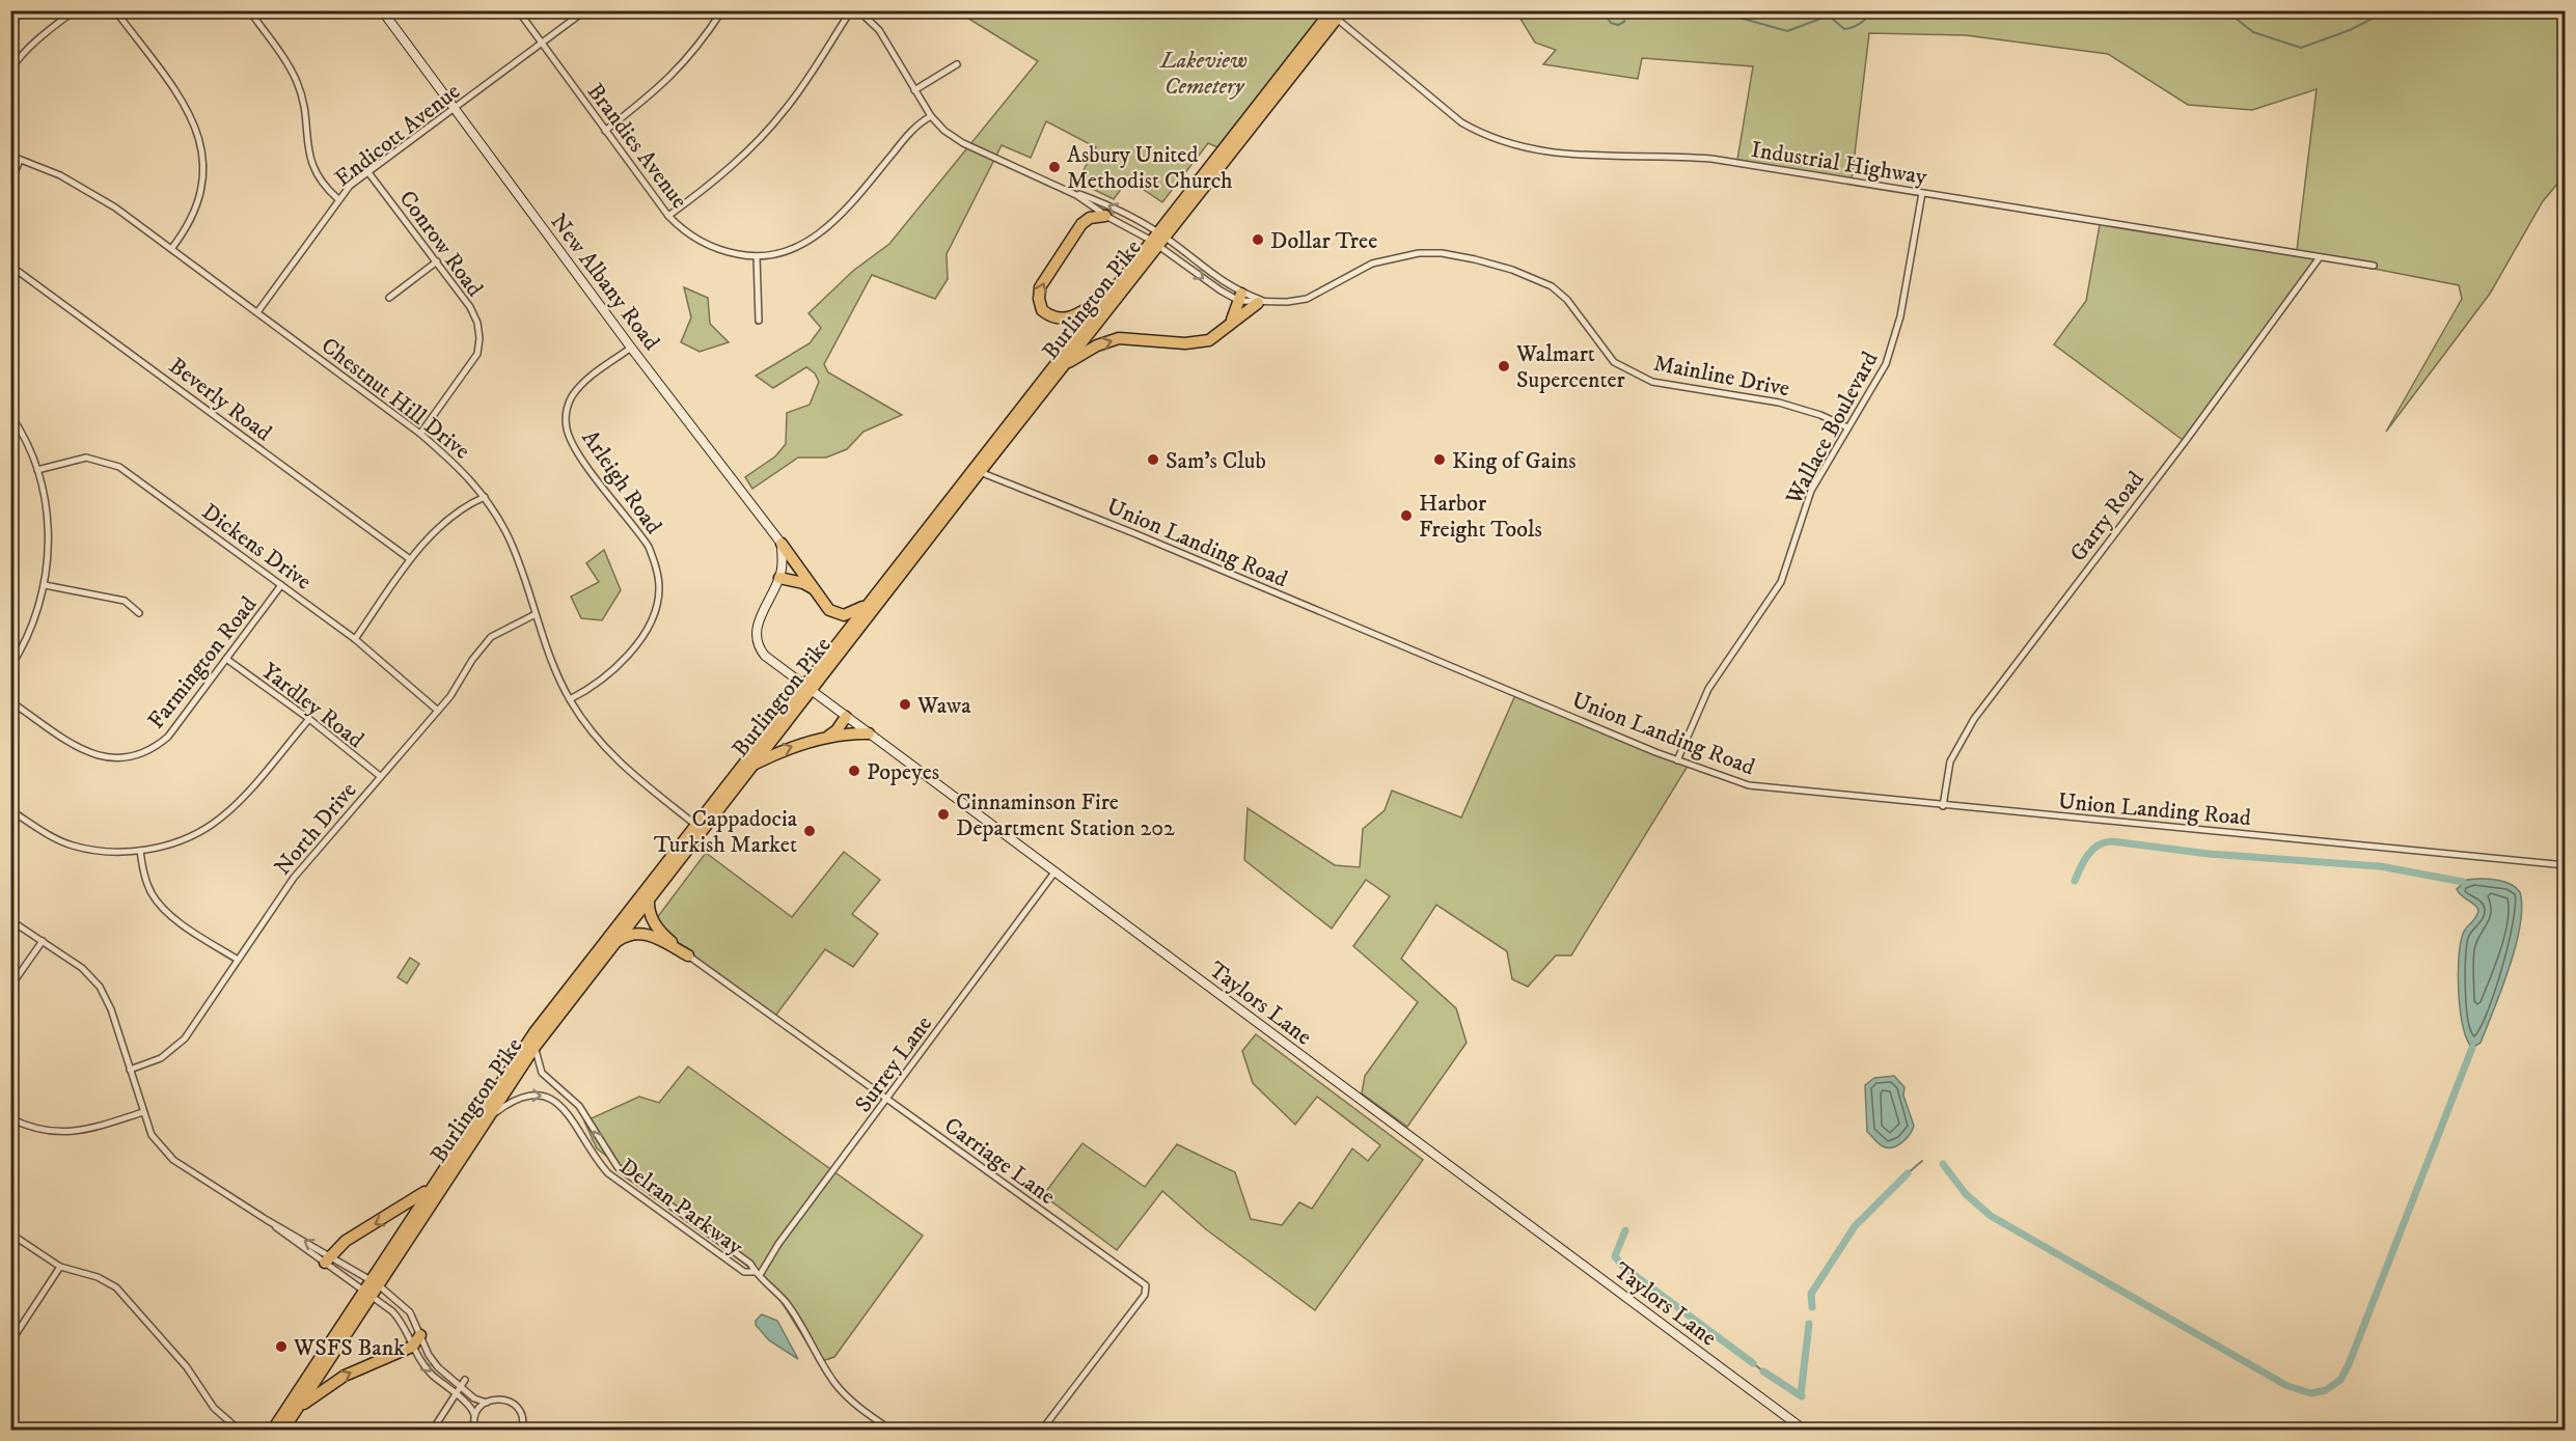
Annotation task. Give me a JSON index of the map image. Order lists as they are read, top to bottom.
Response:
{
  "streets": {
    "highway": ["Burlington Pike"],
    "street": [
      "Endicott Avenue",
      "Brandies Avenue",
      "Industrial Highway",
      "Conrow Road",
      "New Albany Road",
      "Mainline Drive",
      "Chestnut Hill Drive",
      "Beverly Road",
      "Wallace Boulevard",
      "Arleigh Road",
      "Garry Road",
      "Union Landing Road",
      "Dickens Drive",
      "Farmington Road",
      "Yardley Road",
      "North Drive",
      "Taylors Lane",
      "Surrey Lane",
      "Carriage Lane",
      "Delran Parkway"
    ]
  },
  "crossings": [
    ["Endicott Avenue", "Brandies Avenue"],
    ["Endicott Avenue", "Conrow Road"],
    ["Endicott Avenue", "New Albany Road"],
    ["Endicott Avenue", "Chestnut Hill Drive"],
    ["Industrial Highway", "Burlington Pike"],
    ["Industrial Highway", "Wallace Boulevard"],
    ["Industrial Highway", "Garry Road"],
    ["Conrow Road", "Chestnut Hill Drive"],
    ["New Albany Road", "Arleigh Road"],
    ["Burlington Pike", "Chestnut Hill Drive"],
    ["Burlington Pike", "Union Landing Road"],
    ["Burlington Pike", "Taylors Lane"],
    ["Burlington Pike", "Delran Parkway"],
    ["Mainline Drive", "Wallace Boulevard"],
    ["Chestnut Hill Drive", "Arleigh Road"],
    ["Chestnut Hill Drive", "North Drive"],
    ["Wallace Boulevard", "Union Landing Road"],
    ["Garry Road", "Union Landing Road"],
    ["Dickens Drive", "Farmington Road"],
    ["Dickens Drive", "North Drive"],
    ["Farmington Road", "Yardley Road"],
    ["Yardley Road", "North Drive"],
    ["Taylors Lane", "Surrey Lane"],
    ["Surrey Lane", "Carriage Lane"],
    ["Surrey Lane", "Delran Parkway"]
  ],
  "parks": ["Lakeview Cemetery"],
  "places": [
    "Asbury United Methodist Church",
    "Dollar Tree",
    "Walmart Supercenter",
    "Sam's Club",
    "King of Gains",
    "Harbor Freight Tools",
    "Wawa",
    "Popeyes",
    "Cinnaminson Fire Department Station 202",
    "Cappadocia Turkish Market",
    "WSFS Bank"
  ]
}
